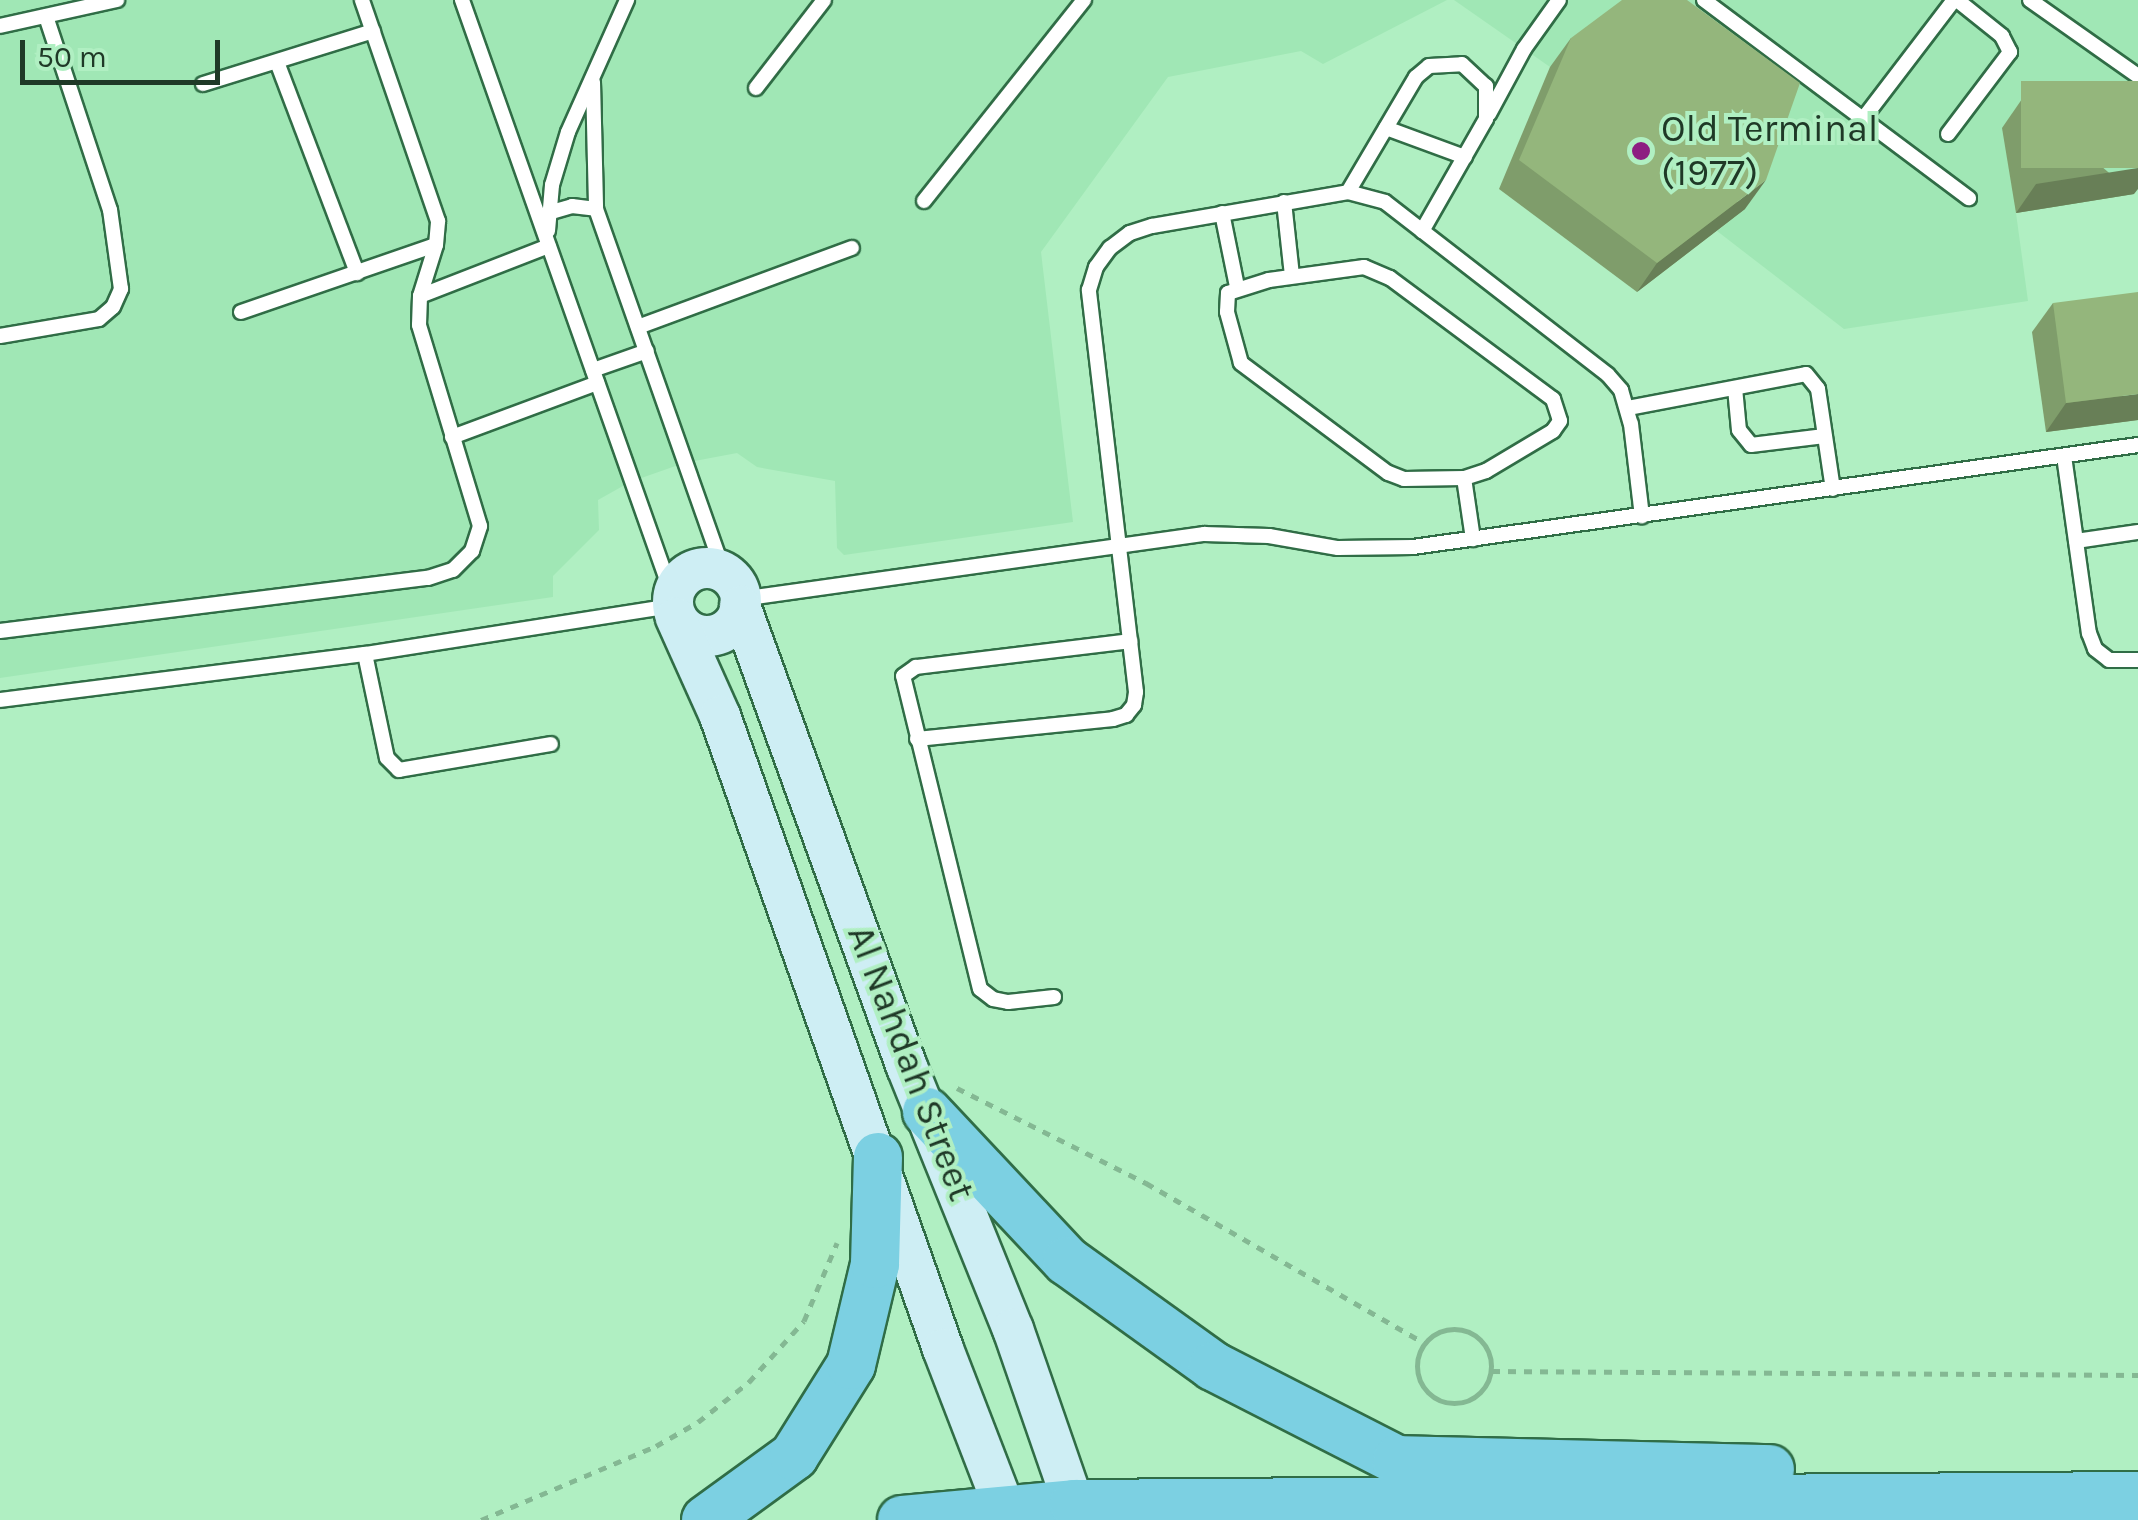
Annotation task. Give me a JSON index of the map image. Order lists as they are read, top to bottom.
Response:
{
  "streets": {
    "main road": ["Al Nahdah Street"]
  },
  "places": ["Old Terminal (1977)"],
  "scale_bar": "50 m"
}
